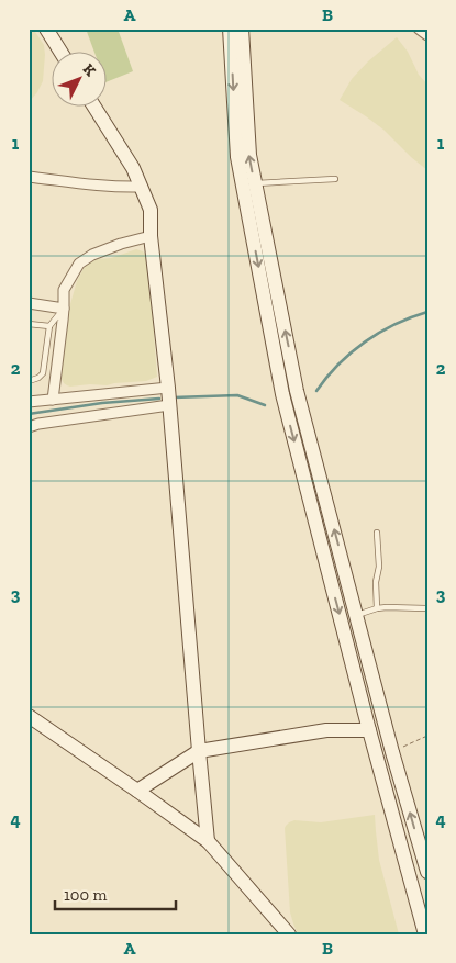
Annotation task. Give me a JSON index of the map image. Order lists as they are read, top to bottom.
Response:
{
  "scale_bar": "100 m",
  "north": "top right",
  "grid": {
    "columns": ["A", "B"],
    "rows": [
      "1",
      "2",
      "3",
      "4"
    ]
  }
}
